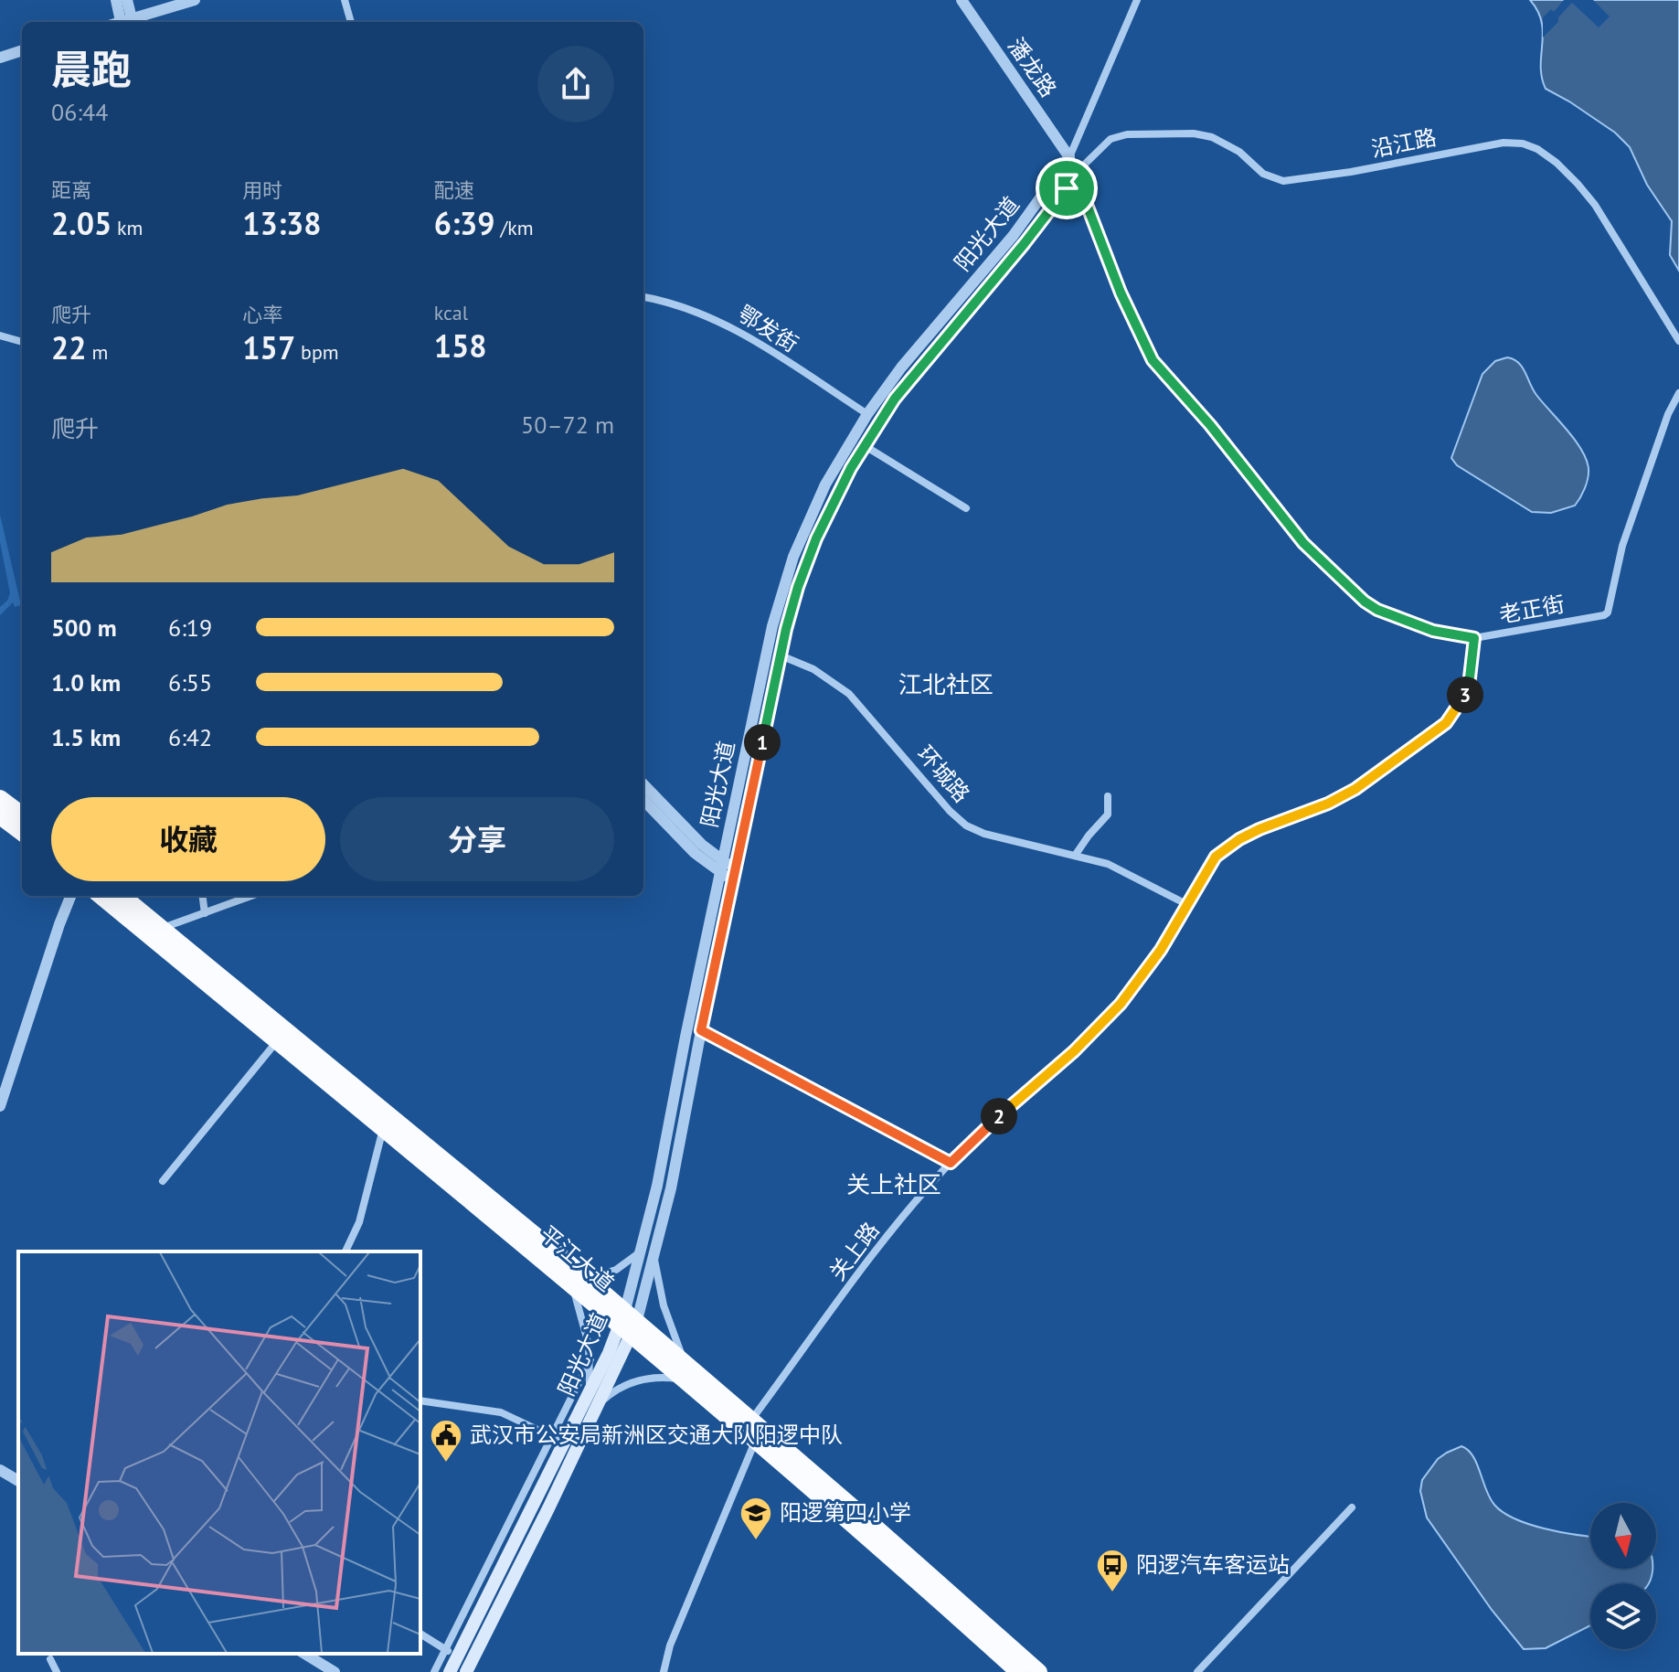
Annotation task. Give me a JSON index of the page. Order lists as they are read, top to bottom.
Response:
{
  "streets": {
    "highway": ["平江大道"],
    "main road": ["阳光大道"],
    "street": [
      "潘龙路",
      "沿江路",
      "鄂发街",
      "老正街",
      "环城路",
      "关上路"
    ]
  },
  "crossings": [
    ["潘龙路", "阳光大道"],
    ["沿江路", "阳光大道"],
    ["沿江路", "老正街"],
    ["阳光大道", "鄂发街"],
    ["阳光大道", "老正街"],
    ["阳光大道", "环城路"],
    ["阳光大道", "平江大道"],
    ["老正街", "关上路"],
    ["环城路", "关上路"],
    ["关上路", "平江大道"]
  ],
  "districts": ["江北社区", "关上社区"],
  "places": {
    "public building": ["武汉市公安局新洲区交通大队阳逻中队"],
    "school or university": ["阳逻第四小学"],
    "bus stop": ["阳逻汽车客运站"]
  },
  "north": "bottom",
  "page": {
    "heading": ["晨跑", "06:44"],
    "stats": [
      ["距离", "2.05 km"],
      ["用时", "13:38"],
      ["配速", "6:39 /km"],
      ["爬升", "22 m"],
      ["心率", "157 bpm"],
      ["kcal", "158"]
    ],
    "chart": ["爬升", "50–72 m"],
    "list": [
      {
        "name": "500 m",
        "note": "6:19"
      },
      {
        "name": "1.0 km",
        "note": "6:55"
      },
      {
        "name": "1.5 km",
        "note": "6:42"
      }
    ],
    "pins": ["3", "1", "2"],
    "buttons": ["收藏", "分享"]
  }
}
